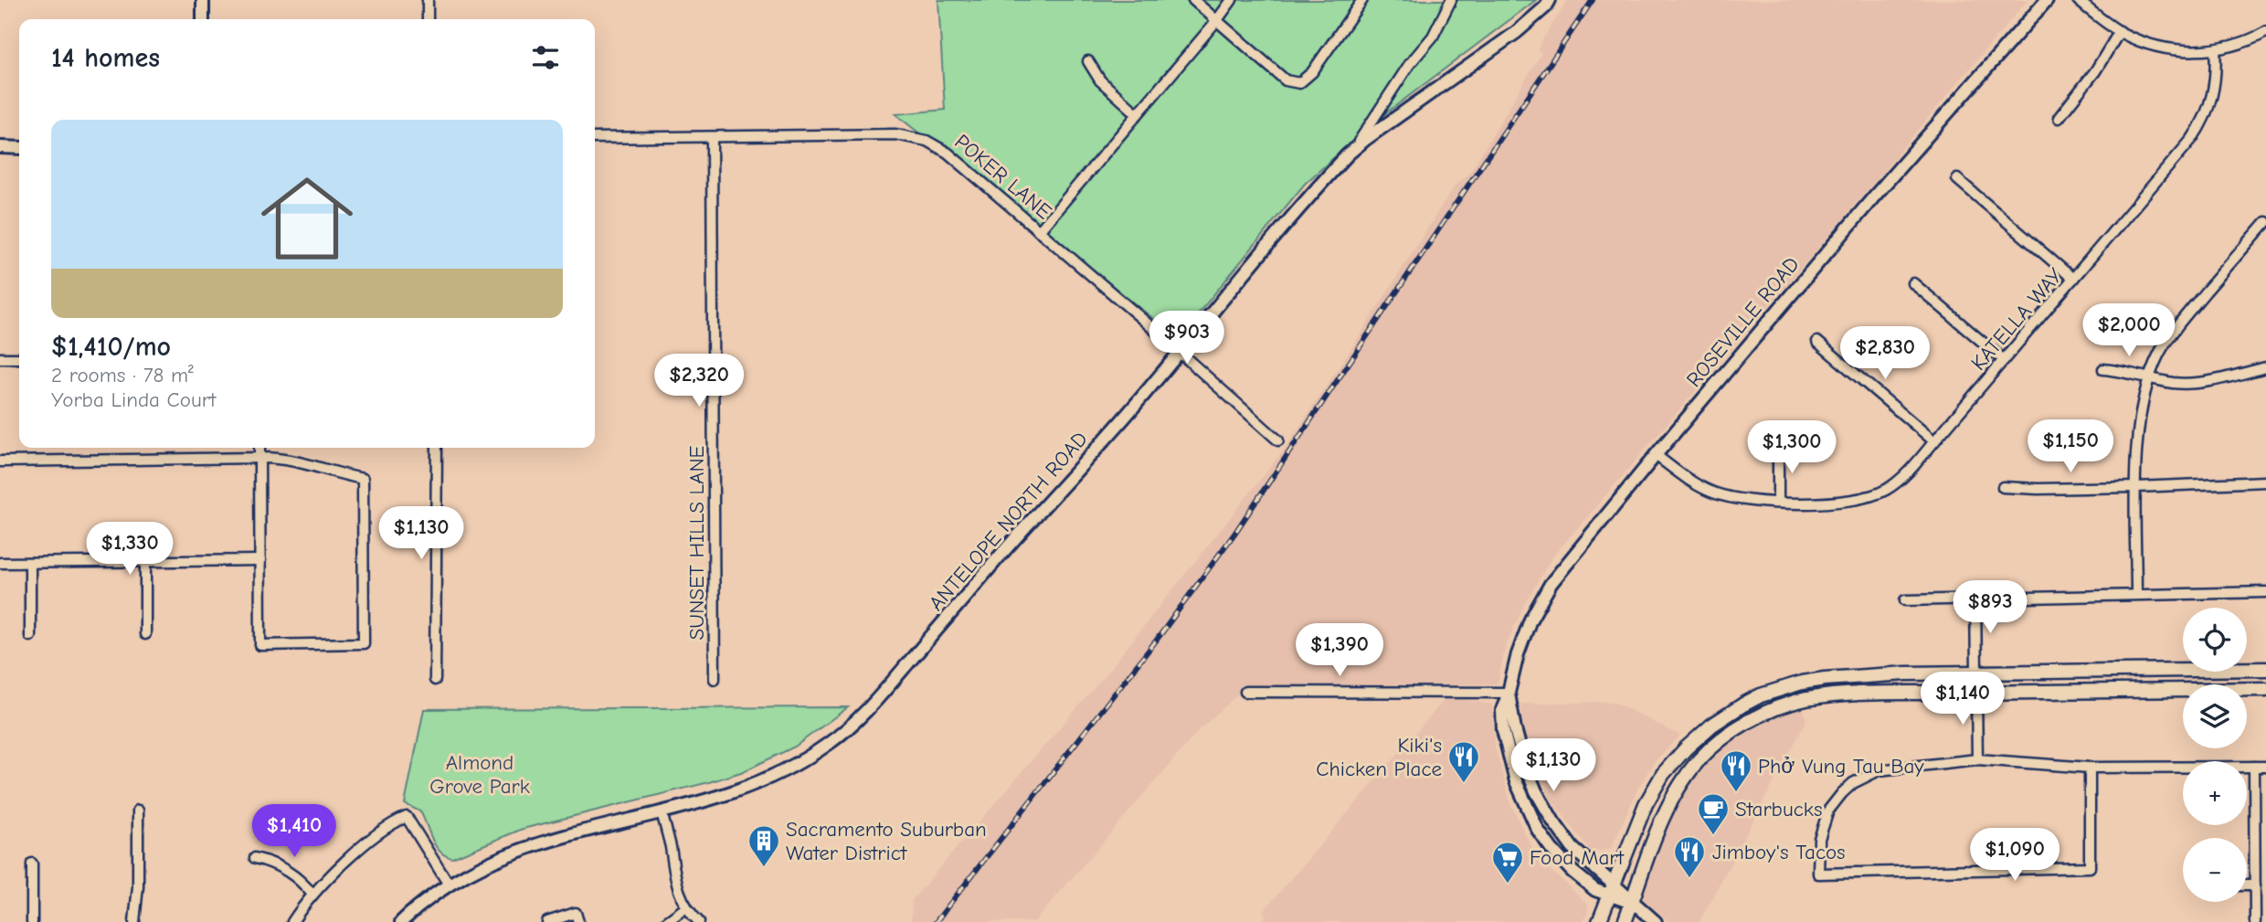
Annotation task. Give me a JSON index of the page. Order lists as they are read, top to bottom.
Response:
{
  "streets": {
    "main road": ["ROSEVILLE ROAD", "ANTELOPE NORTH ROAD"],
    "street": ["POKER LANE", "KATELLA WAY", "SUNSET HILLS LANE"]
  },
  "crossings": [
    ["POKER LANE", "ANTELOPE NORTH ROAD"],
    ["POKER LANE", "SUNSET HILLS LANE"],
    ["KATELLA WAY", "ROSEVILLE ROAD"]
  ],
  "parks": ["Almond Grove Park"],
  "places": {
    "restaurant": ["Kiki's Chicken Place", "Phở Vung Tau Bay", "Jimboy's Tacos"],
    "cafe": ["Starbucks"],
    "building": ["Sacramento Suburban Water District"],
    "supermarket": ["Food Mart"]
  },
  "page": {
    "heading": "14 homes",
    "list": [
      {
        "name": "$1,410/mo",
        "note": "2 rooms · 78 m² · Yorba Linda Court"
      }
    ],
    "price": [
      "$2,000",
      "$903",
      "$2,830",
      "$2,320",
      "$1,150",
      "$1,300",
      "$1,130",
      "$1,330",
      "$893",
      "$1,390",
      "$1,140",
      "$1,130",
      "$1,410",
      "$1,090"
    ],
    "map_buttons": ["+", "−"]
  }
}
